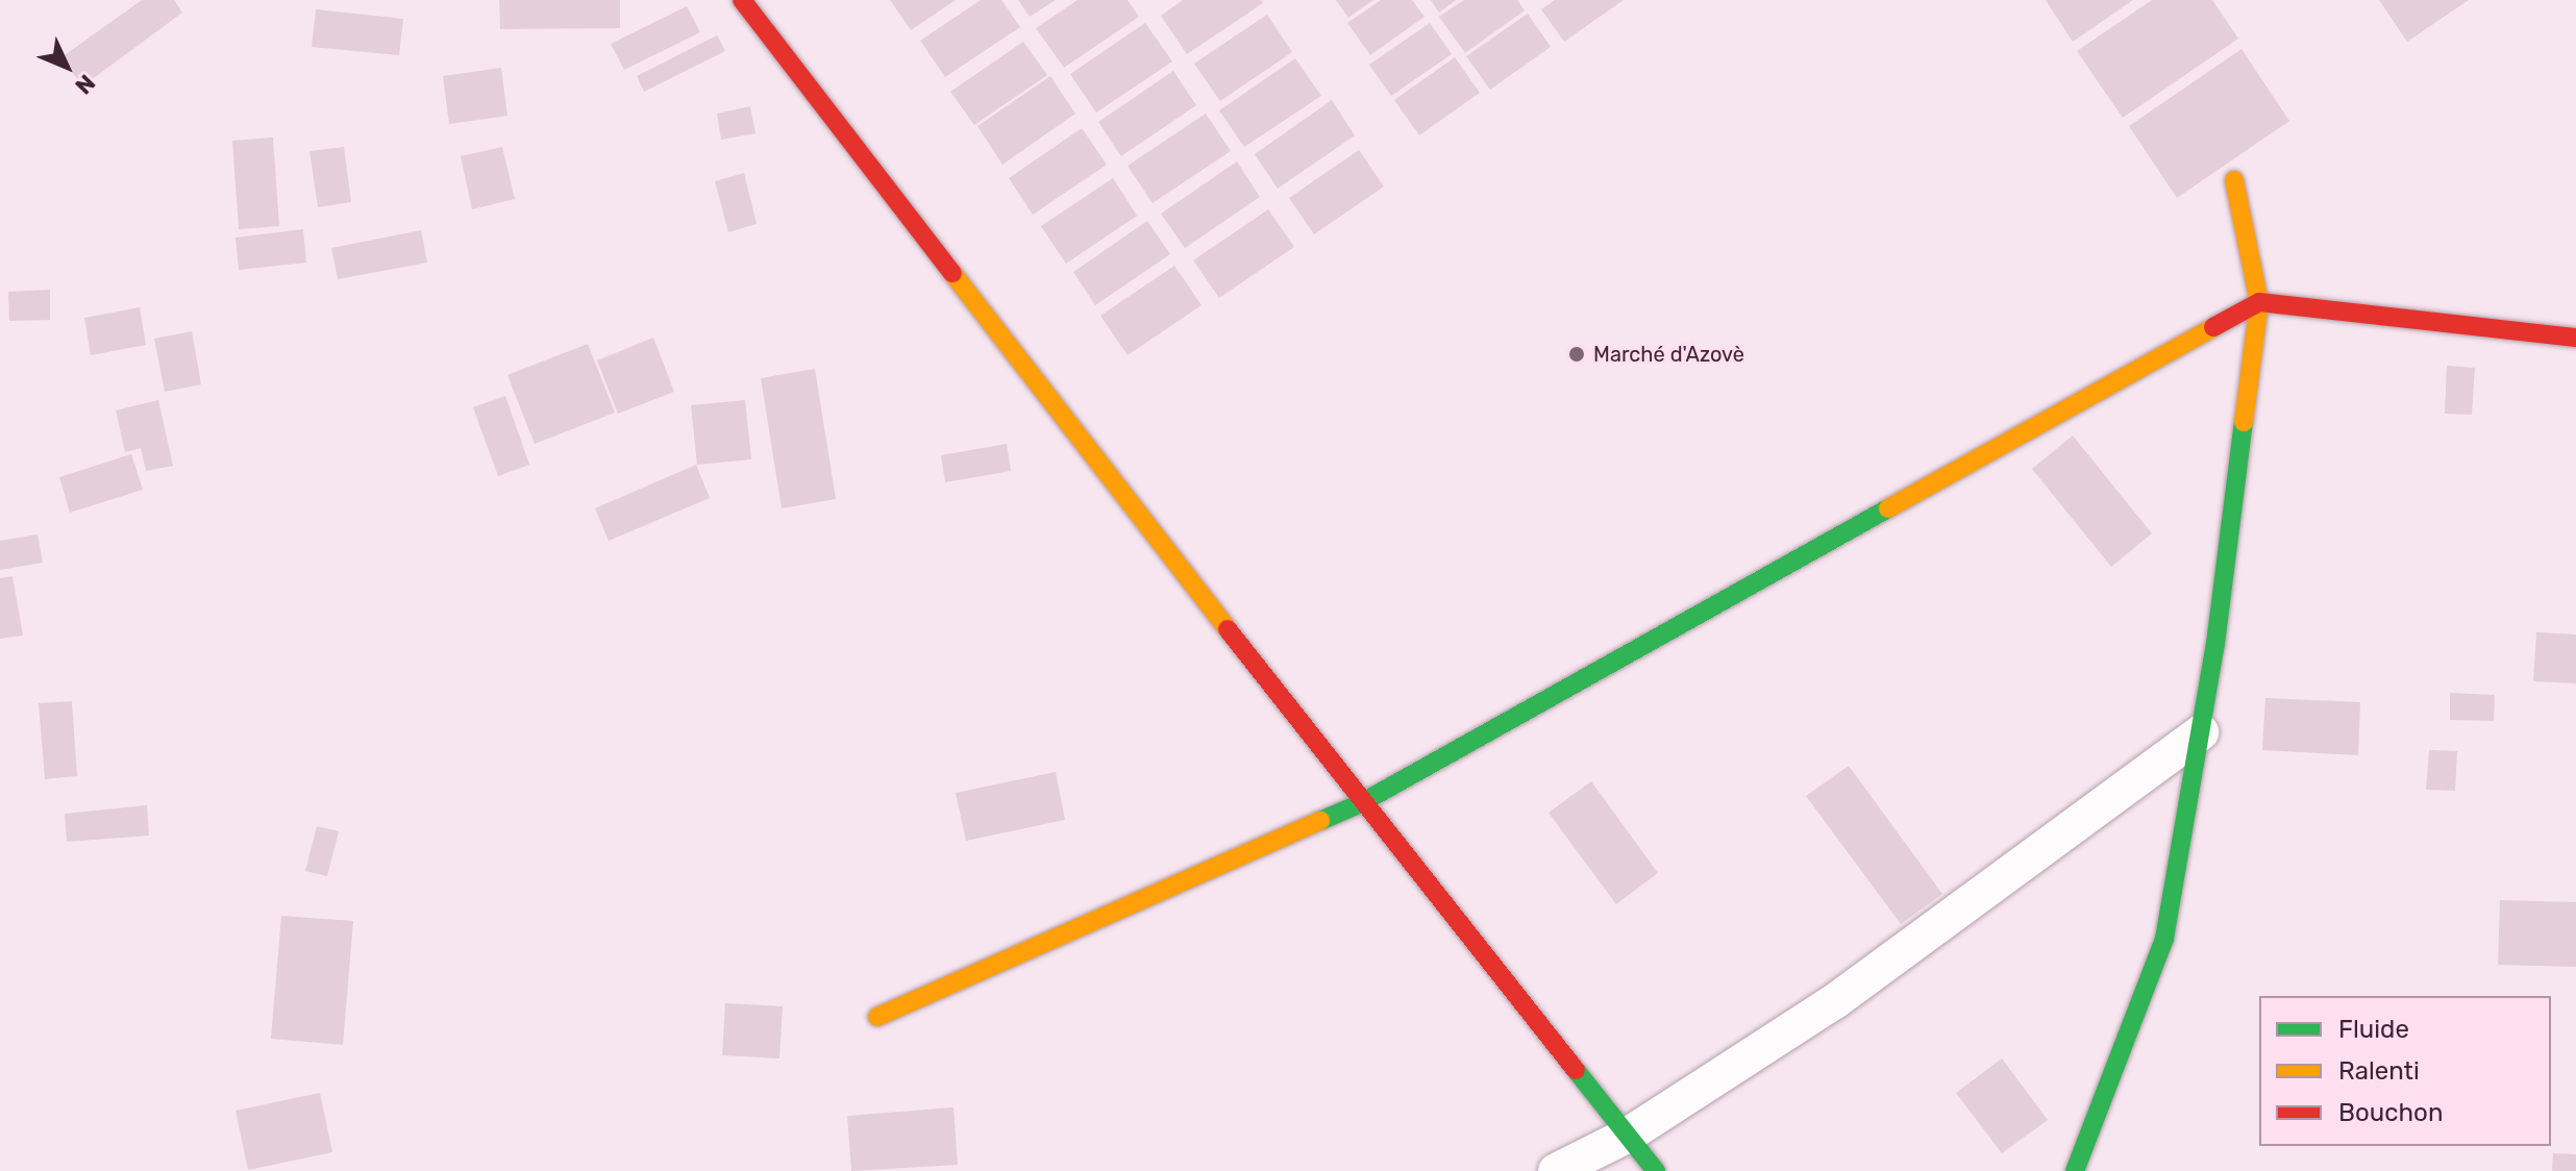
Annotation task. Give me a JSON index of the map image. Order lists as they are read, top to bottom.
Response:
{
  "places": ["Marché d'Azovè"],
  "legend": ["Fluide", "Ralenti", "Bouchon"],
  "north": "bottom right"
}
